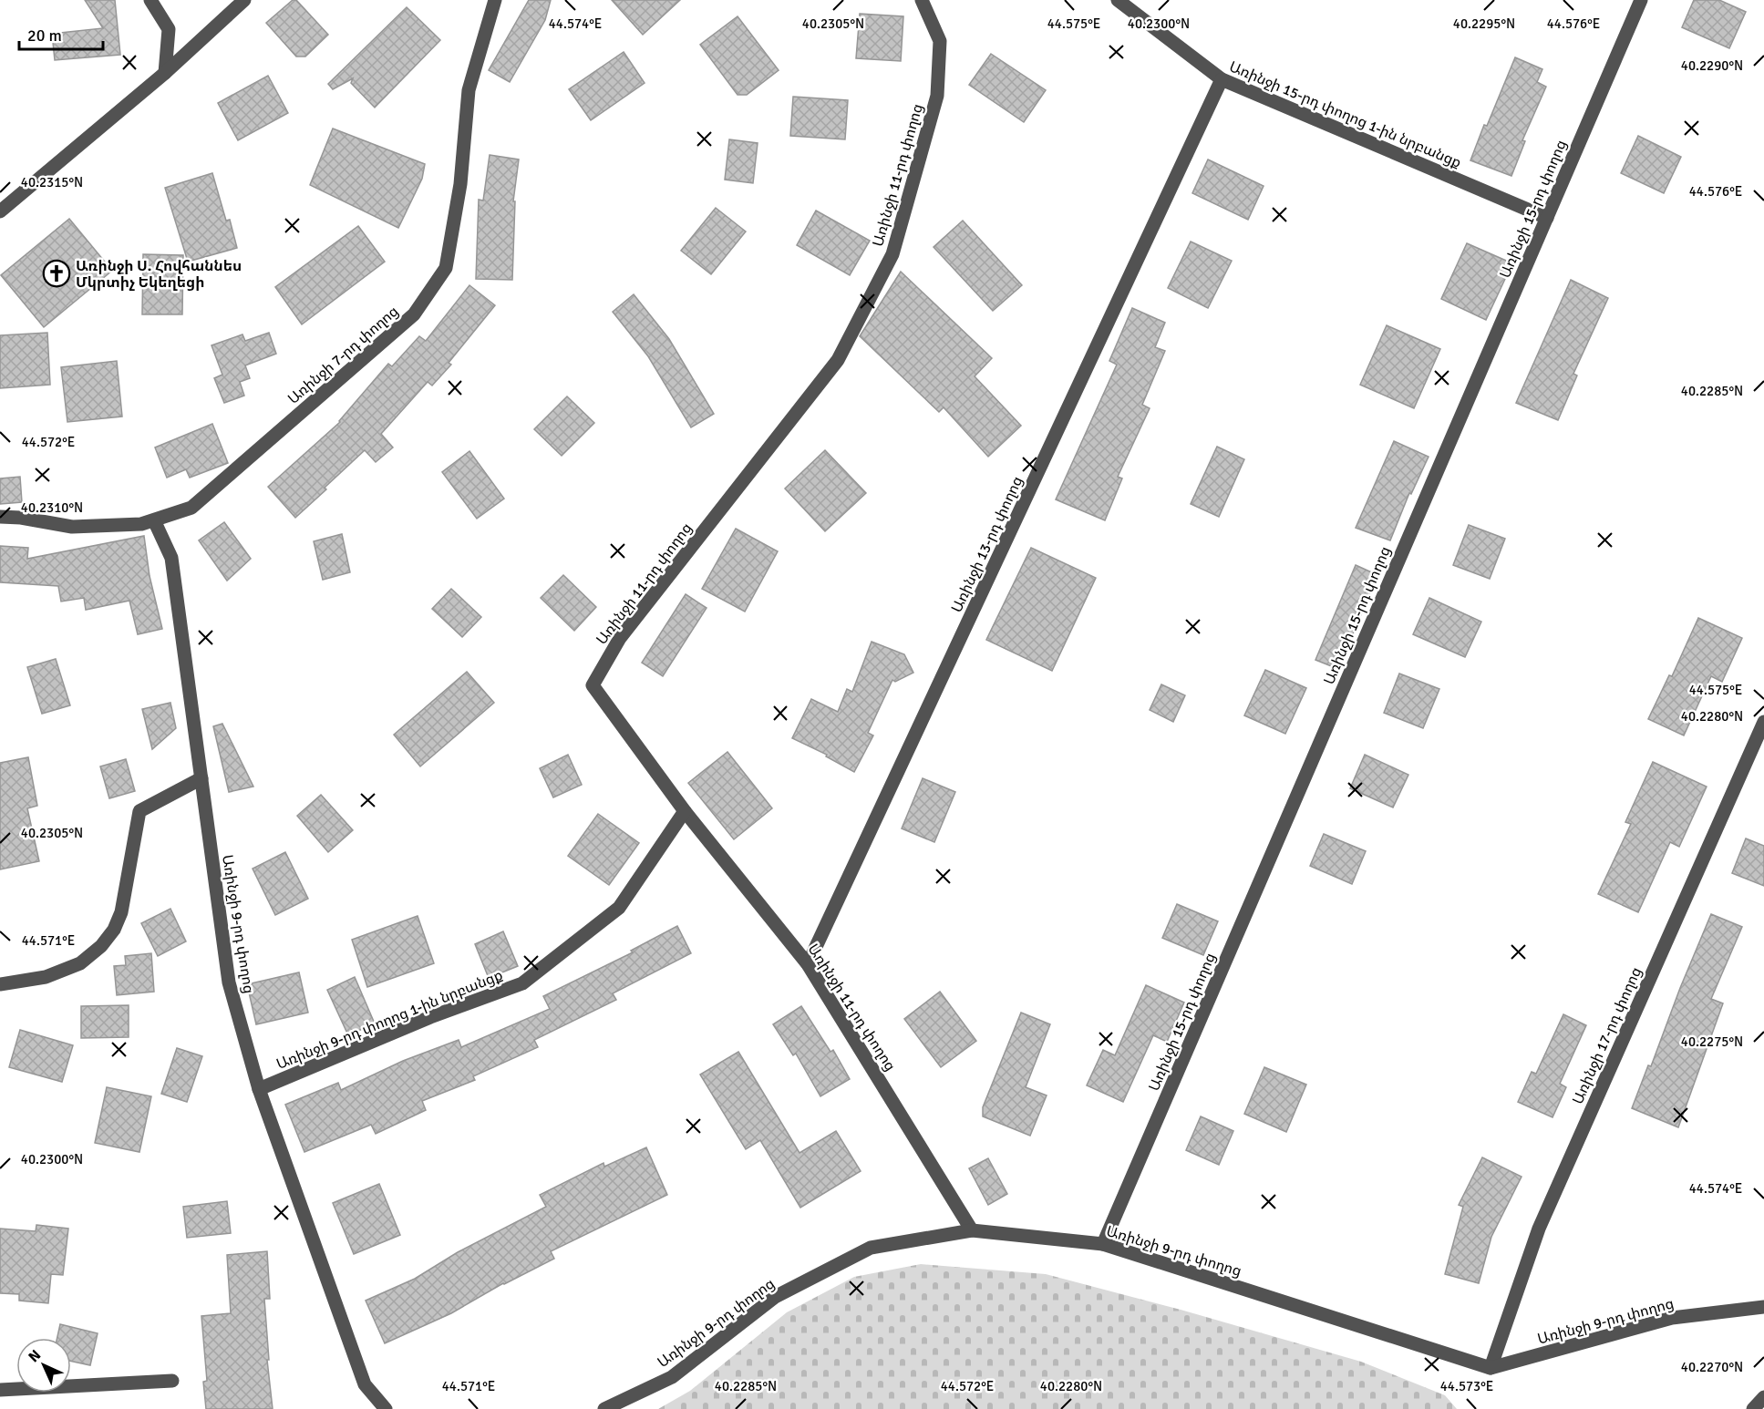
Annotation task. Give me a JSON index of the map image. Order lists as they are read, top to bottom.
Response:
{
  "streets": {
    "street": [
      "Առինջի 15-րդ փողոց 1-ին նրբանցք",
      "Առինջի 11-րդ փողոց",
      "Առինջի 15-րդ փողոց",
      "Առինջի 7-րդ փողոց",
      "Առինջի 13-րդ փողոց",
      "Առինջի 9-րդ փողոց",
      "Առինջի 9-րդ փողոց 1-ին նրբանցք",
      "Առինջի 17-րդ փողոց"
    ]
  },
  "crossings": [
    ["Առինջի 15-րդ փողոց 1-ին նրբանցք", "Առինջի 15-րդ փողոց"],
    ["Առինջի 15-րդ փողոց 1-ին նրբանցք", "Առինջի 13-րդ փողոց"],
    ["Առինջի 11-րդ փողոց", "Առինջի 13-րդ փողոց"],
    ["Առինջի 11-րդ փողոց", "Առինջի 9-րդ փողոց"],
    ["Առինջի 11-րդ փողոց", "Առինջի 9-րդ փողոց 1-ին նրբանցք"],
    ["Առինջի 15-րդ փողոց", "Առինջի 9-րդ փողոց"],
    ["Առինջի 7-րդ փողոց", "Առինջի 9-րդ փողոց"],
    ["Առինջի 9-րդ փողոց", "Առինջի 9-րդ փողոց 1-ին նրբանցք"],
    ["Առինջի 9-րդ փողոց", "Առինջի 17-րդ փողոց"]
  ],
  "places": {
    "church": ["Առինջի Ս. Հովհաննես Մկրտիչ Եկեղեցի"]
  },
  "scale_bar": "20 m",
  "north": "top left",
  "coordinates": [
    "44.574°E",
    "40.2305°N",
    "44.575°E",
    "40.2300°N",
    "40.2295°N",
    "44.576°E",
    "40.2290°N",
    "40.2315°N",
    "40.2285°N",
    "44.572°E",
    "40.2310°N",
    "40.2280°N",
    "44.571°E",
    "40.2275°N",
    "40.2270°N",
    "44.573°E"
  ]
}
